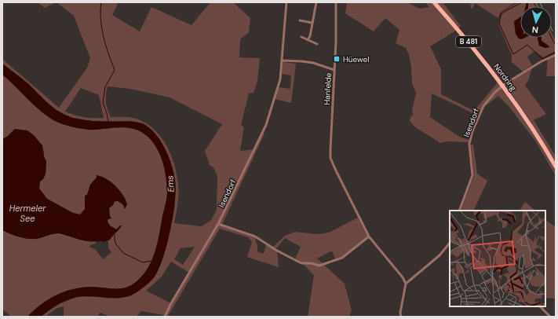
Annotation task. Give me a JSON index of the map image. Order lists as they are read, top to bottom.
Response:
{
  "streets": {
    "main road": ["B 481", "Nordring"],
    "street": ["Hanfelde", "Isendorf"]
  },
  "water": ["Ems", "Hermeler See"],
  "places": {
    "transit": ["Hüewel"]
  },
  "north": "bottom"
}
